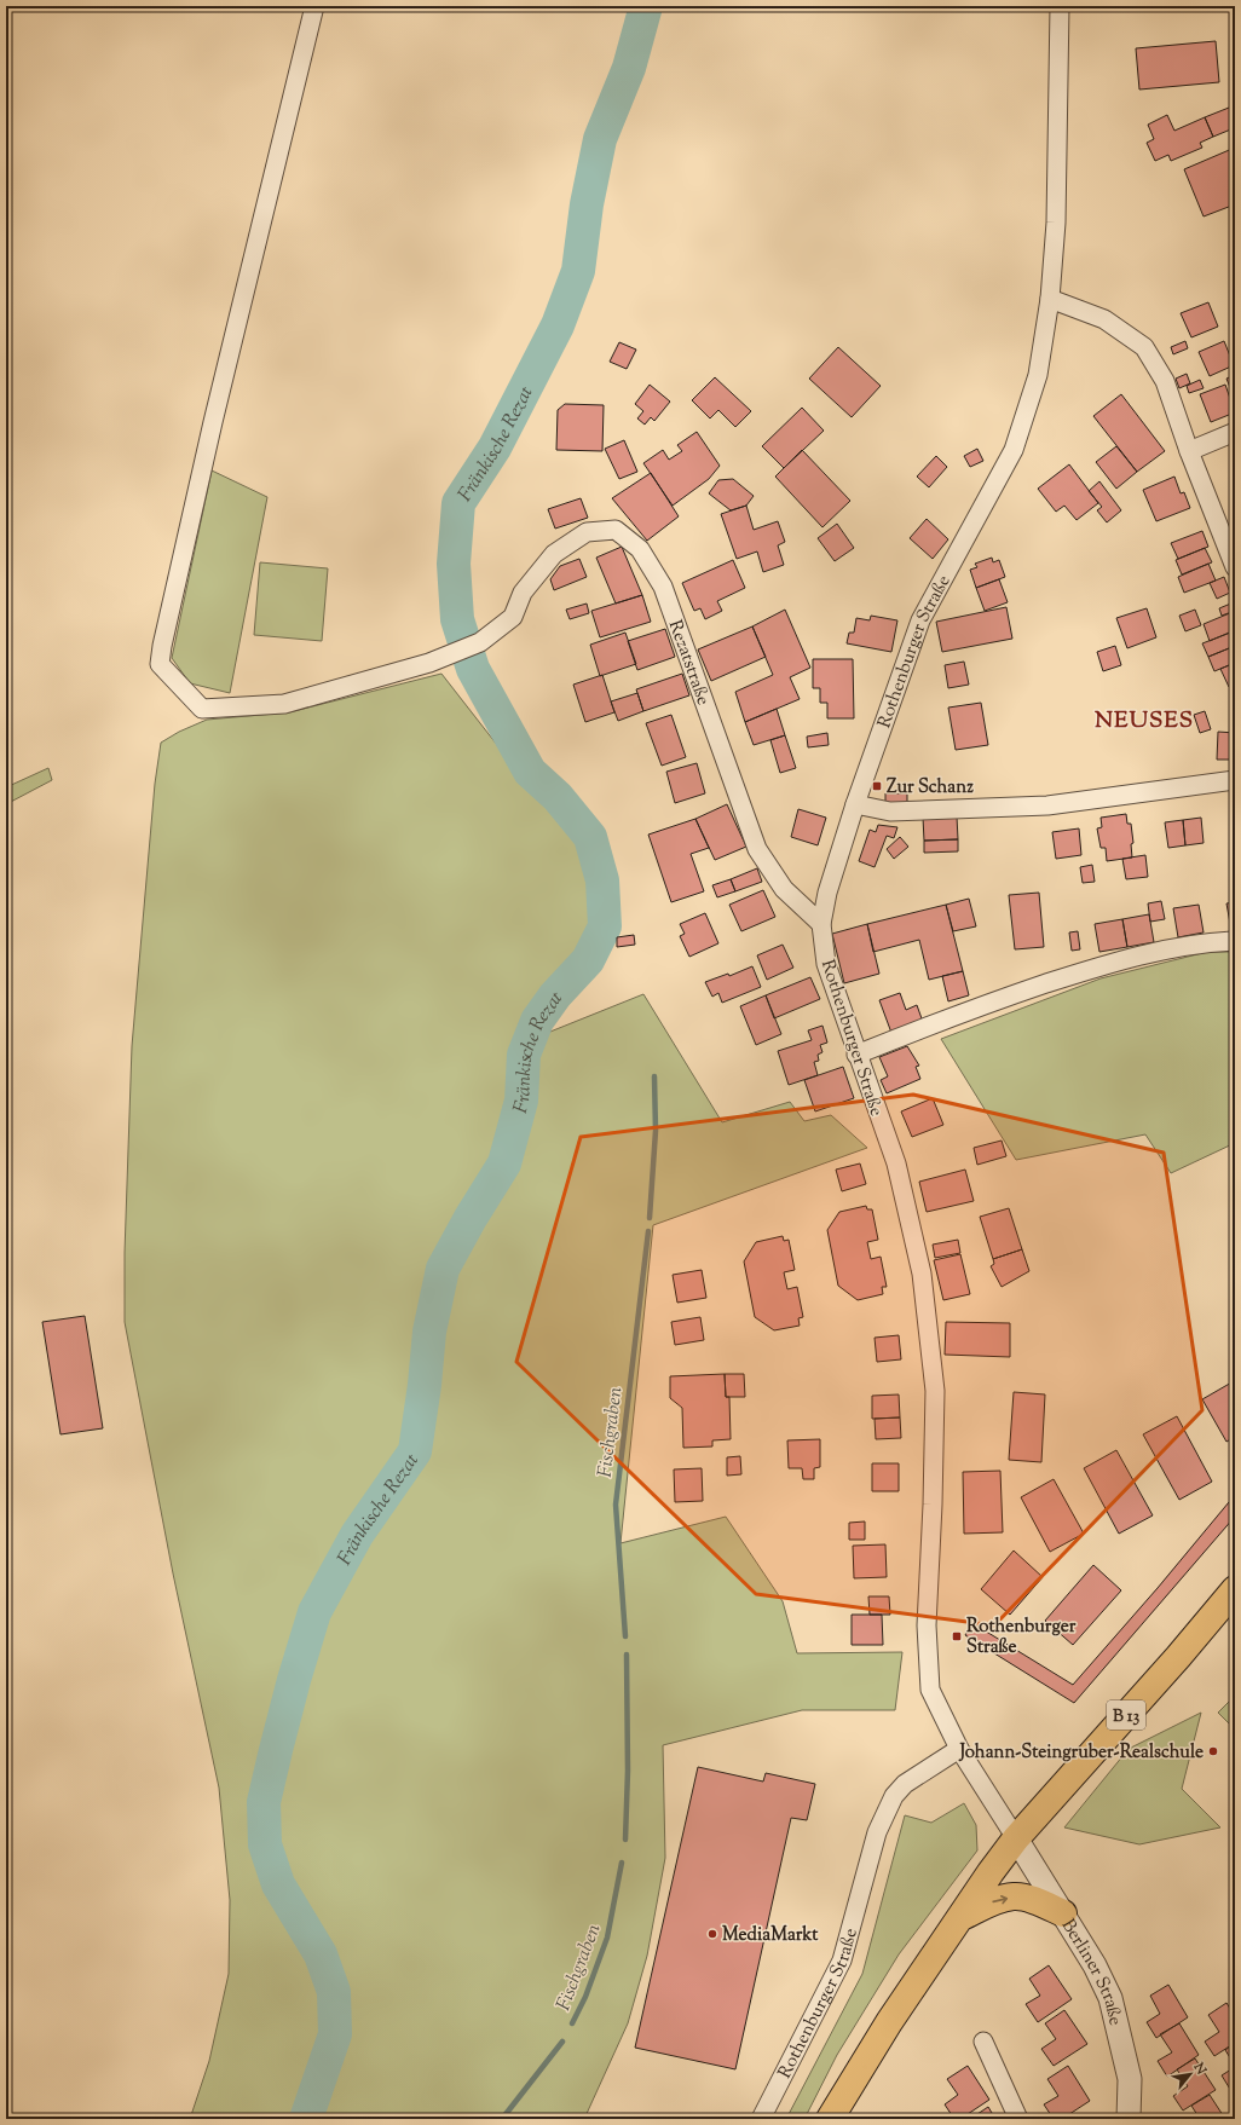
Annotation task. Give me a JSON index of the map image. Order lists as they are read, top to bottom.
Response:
{
  "streets": {
    "main road": ["B 13"],
    "street": ["Rothenburger Straße", "Rezatstraße", "Berliner Straße"]
  },
  "crossings": [
    ["Rothenburger Straße", "Rezatstraße"],
    ["Rothenburger Straße", "B 13"],
    ["Rothenburger Straße", "Berliner Straße"],
    ["B 13", "Berliner Straße"]
  ],
  "districts": ["NEUSES"],
  "water": ["Fränkische Rezat", "Fischgraben"],
  "places": {
    "transit": ["Zur Schanz", "Rothenburger Straße"],
    "other": ["Johann-Steingruber-Realschule", "MediaMarkt"]
  },
  "north": "top right"
}
